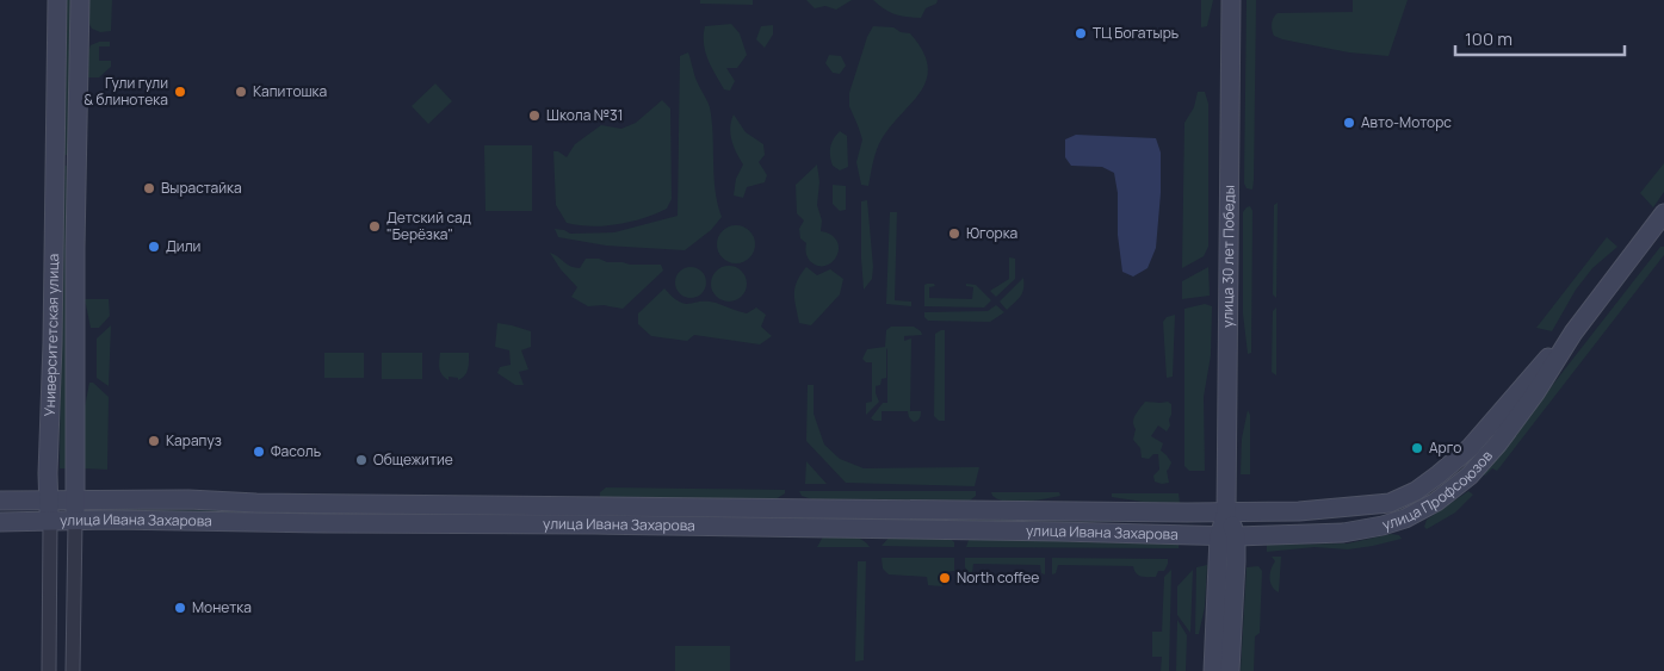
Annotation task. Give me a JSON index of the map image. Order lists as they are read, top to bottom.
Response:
{
  "streets": {
    "main road": [
      "улица 30 лет Победы",
      "Университетская улица",
      "улица Профсоюзов",
      "улица Ивана Захарова"
    ]
  },
  "crossings": [
    ["улица 30 лет Победы", "улица Профсоюзов"],
    ["улица 30 лет Победы", "улица Ивана Захарова"],
    ["Университетская улица", "улица Ивана Захарова"],
    ["улица Профсоюзов", "улица Ивана Захарова"]
  ],
  "places": [
    "ТЦ Богатырь",
    "Гули гули & блинотека",
    "Капитошка",
    "Школа №31",
    "Авто-Моторс",
    "Вырастайка",
    "Детский сад \"Берёзка\"",
    "Югорка",
    "Дили",
    "Карапуз",
    "Арго",
    "Фасоль",
    "Общежитие",
    "North coffee",
    "Монетка"
  ],
  "scale_bar": "100 m"
}
